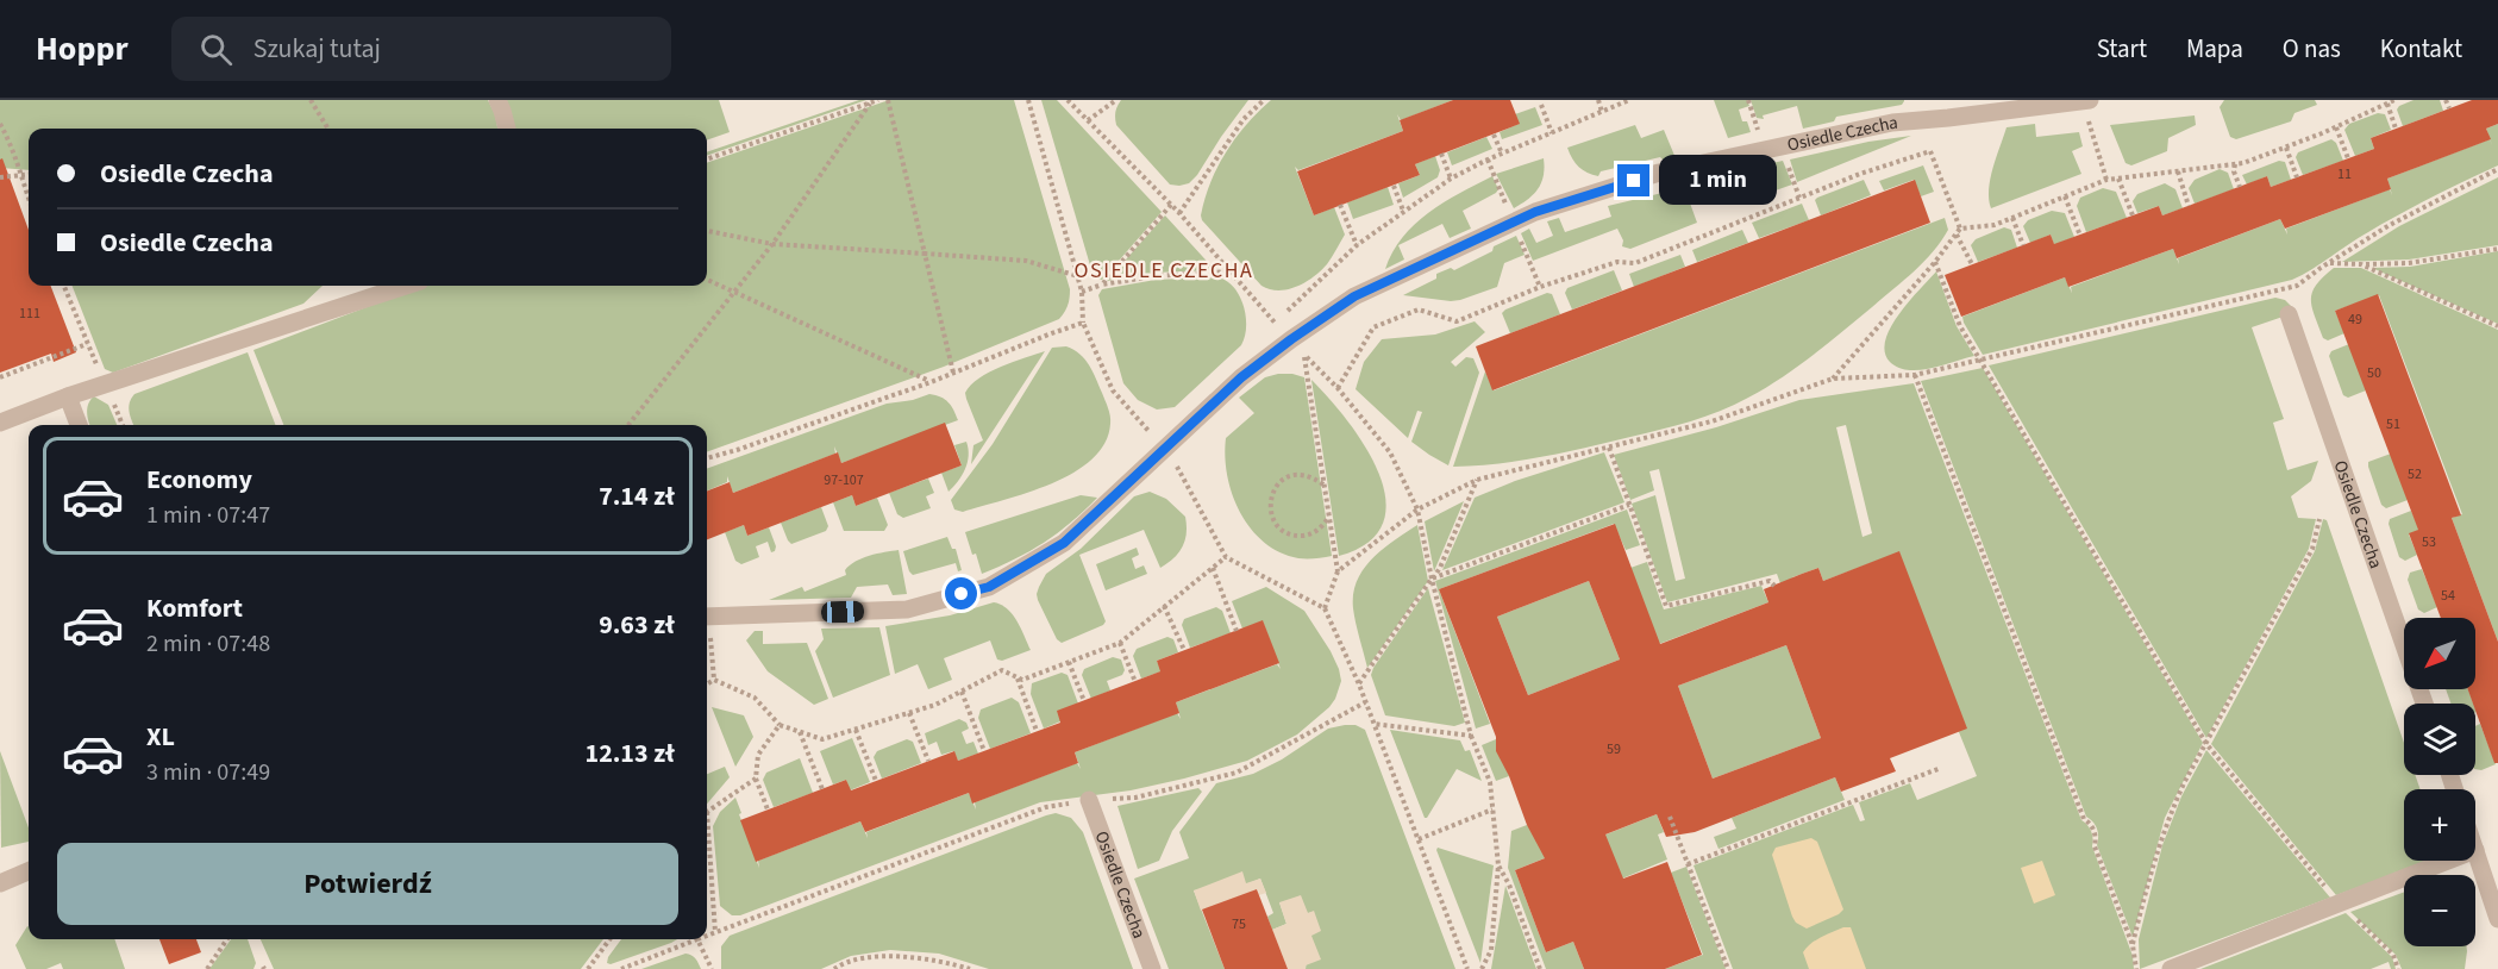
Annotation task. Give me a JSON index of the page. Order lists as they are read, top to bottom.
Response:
{
  "streets": {
    "street": ["Osiedle Czecha"]
  },
  "districts": ["OSIEDLE CZECHA"],
  "house_numbers": [
    "11",
    "111",
    "49",
    "50",
    "51",
    "52",
    "97-107",
    "53",
    "54",
    "59",
    "75"
  ],
  "north": "bottom left",
  "page": {
    "header": "Hoppr",
    "search": "Szukaj tutaj",
    "nav": [
      "Start",
      "Mapa",
      "O nas",
      "Kontakt"
    ],
    "banner": ["Osiedle Czecha", "Osiedle Czecha"],
    "bubble": "1 min",
    "list": [
      {
        "name": "Economy",
        "note": "1 min · 07:47",
        "value": "7.14 zł"
      },
      {
        "name": "Komfort",
        "note": "2 min · 07:48",
        "value": "9.63 zł"
      },
      {
        "name": "XL",
        "note": "3 min · 07:49",
        "value": "12.13 zł"
      }
    ],
    "map_buttons": ["+", "−"],
    "buttons": "Potwierdź"
  }
}
